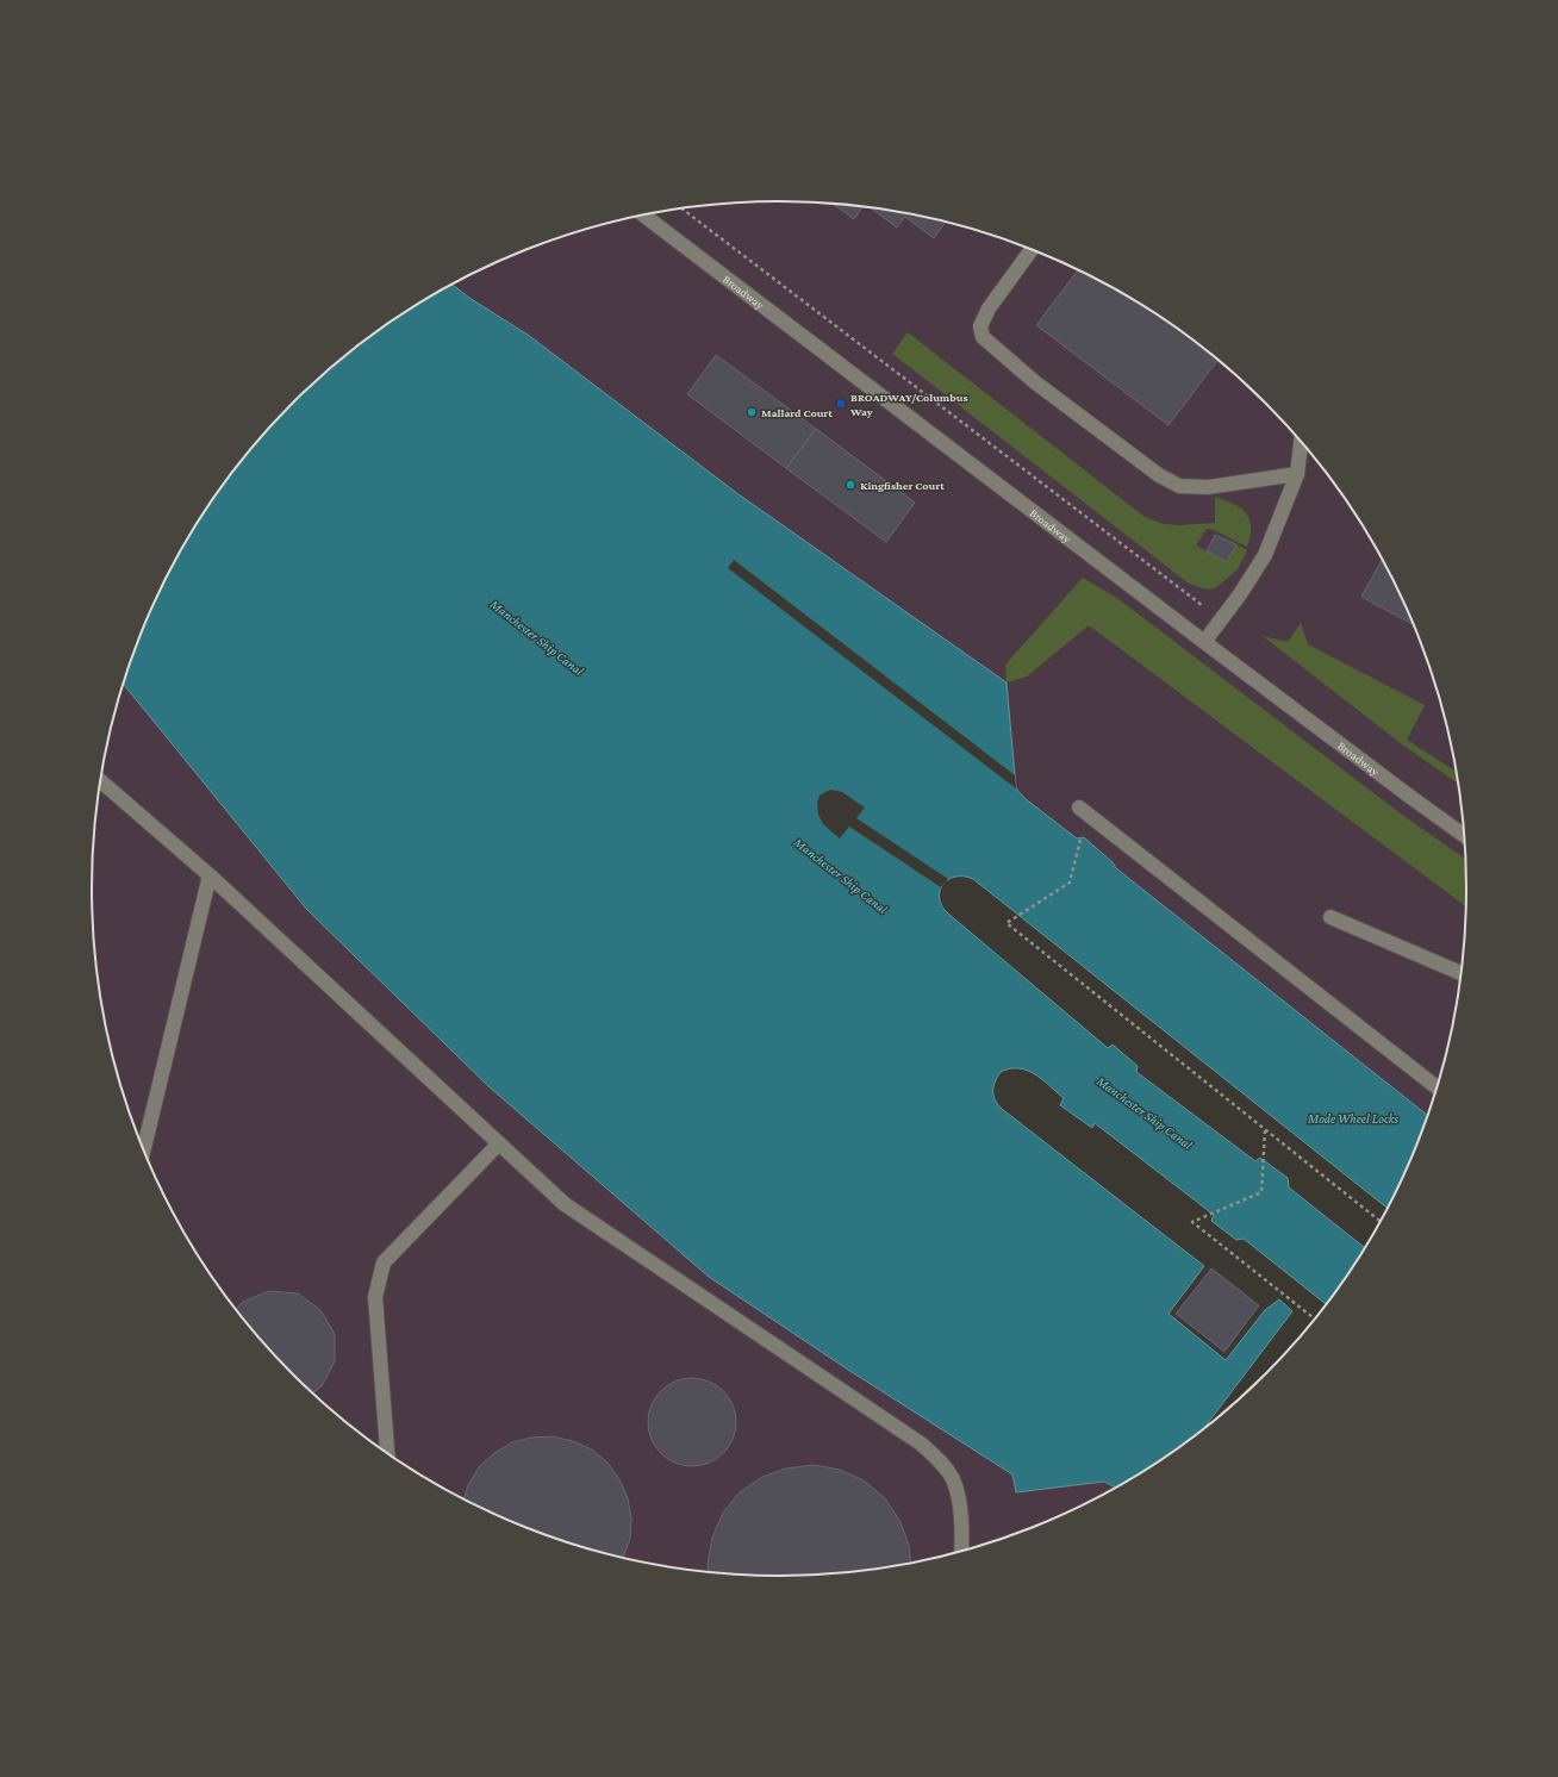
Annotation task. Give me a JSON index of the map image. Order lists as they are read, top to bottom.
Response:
{
  "streets": {
    "street": ["Broadway"]
  },
  "water": ["Manchester Ship Canal", "Mode Wheel Locks"],
  "places": {
    "transit": ["BROADWAY/Columbus Way"],
    "other": ["Mallard Court", "Kingfisher Court"]
  }
}
